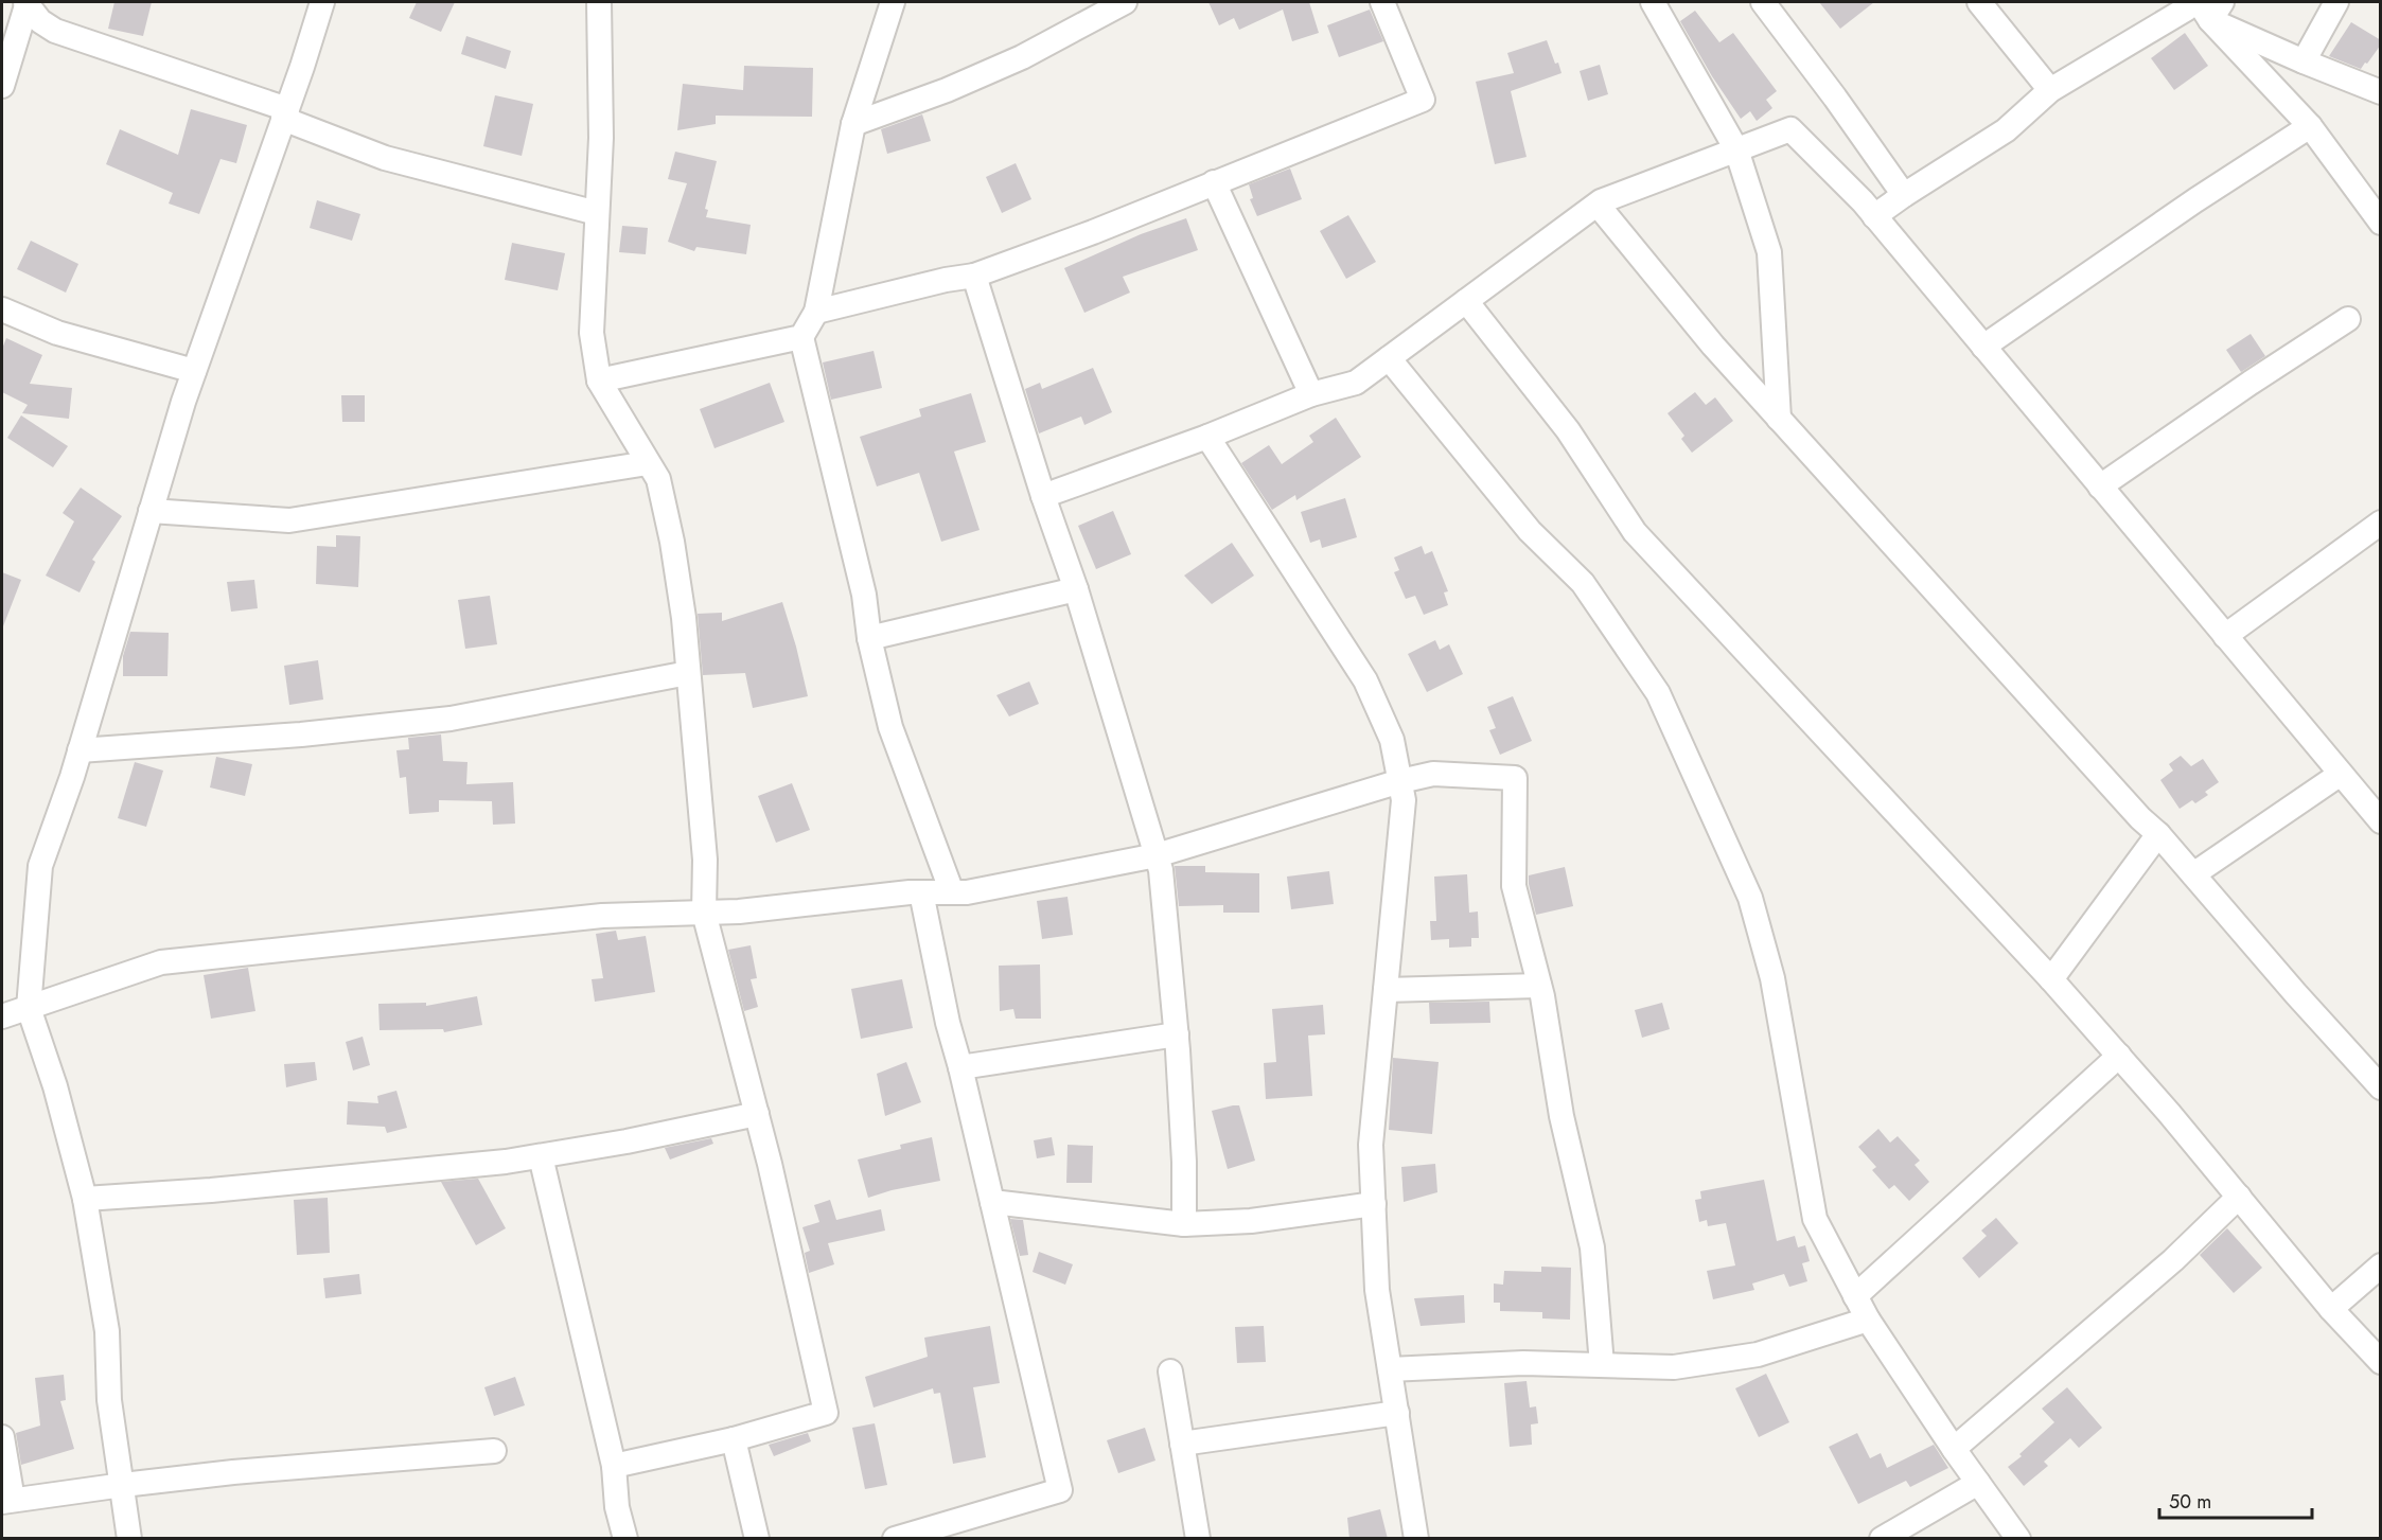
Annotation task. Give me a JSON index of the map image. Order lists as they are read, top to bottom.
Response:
{
  "scale_bar": "50 m"
}
